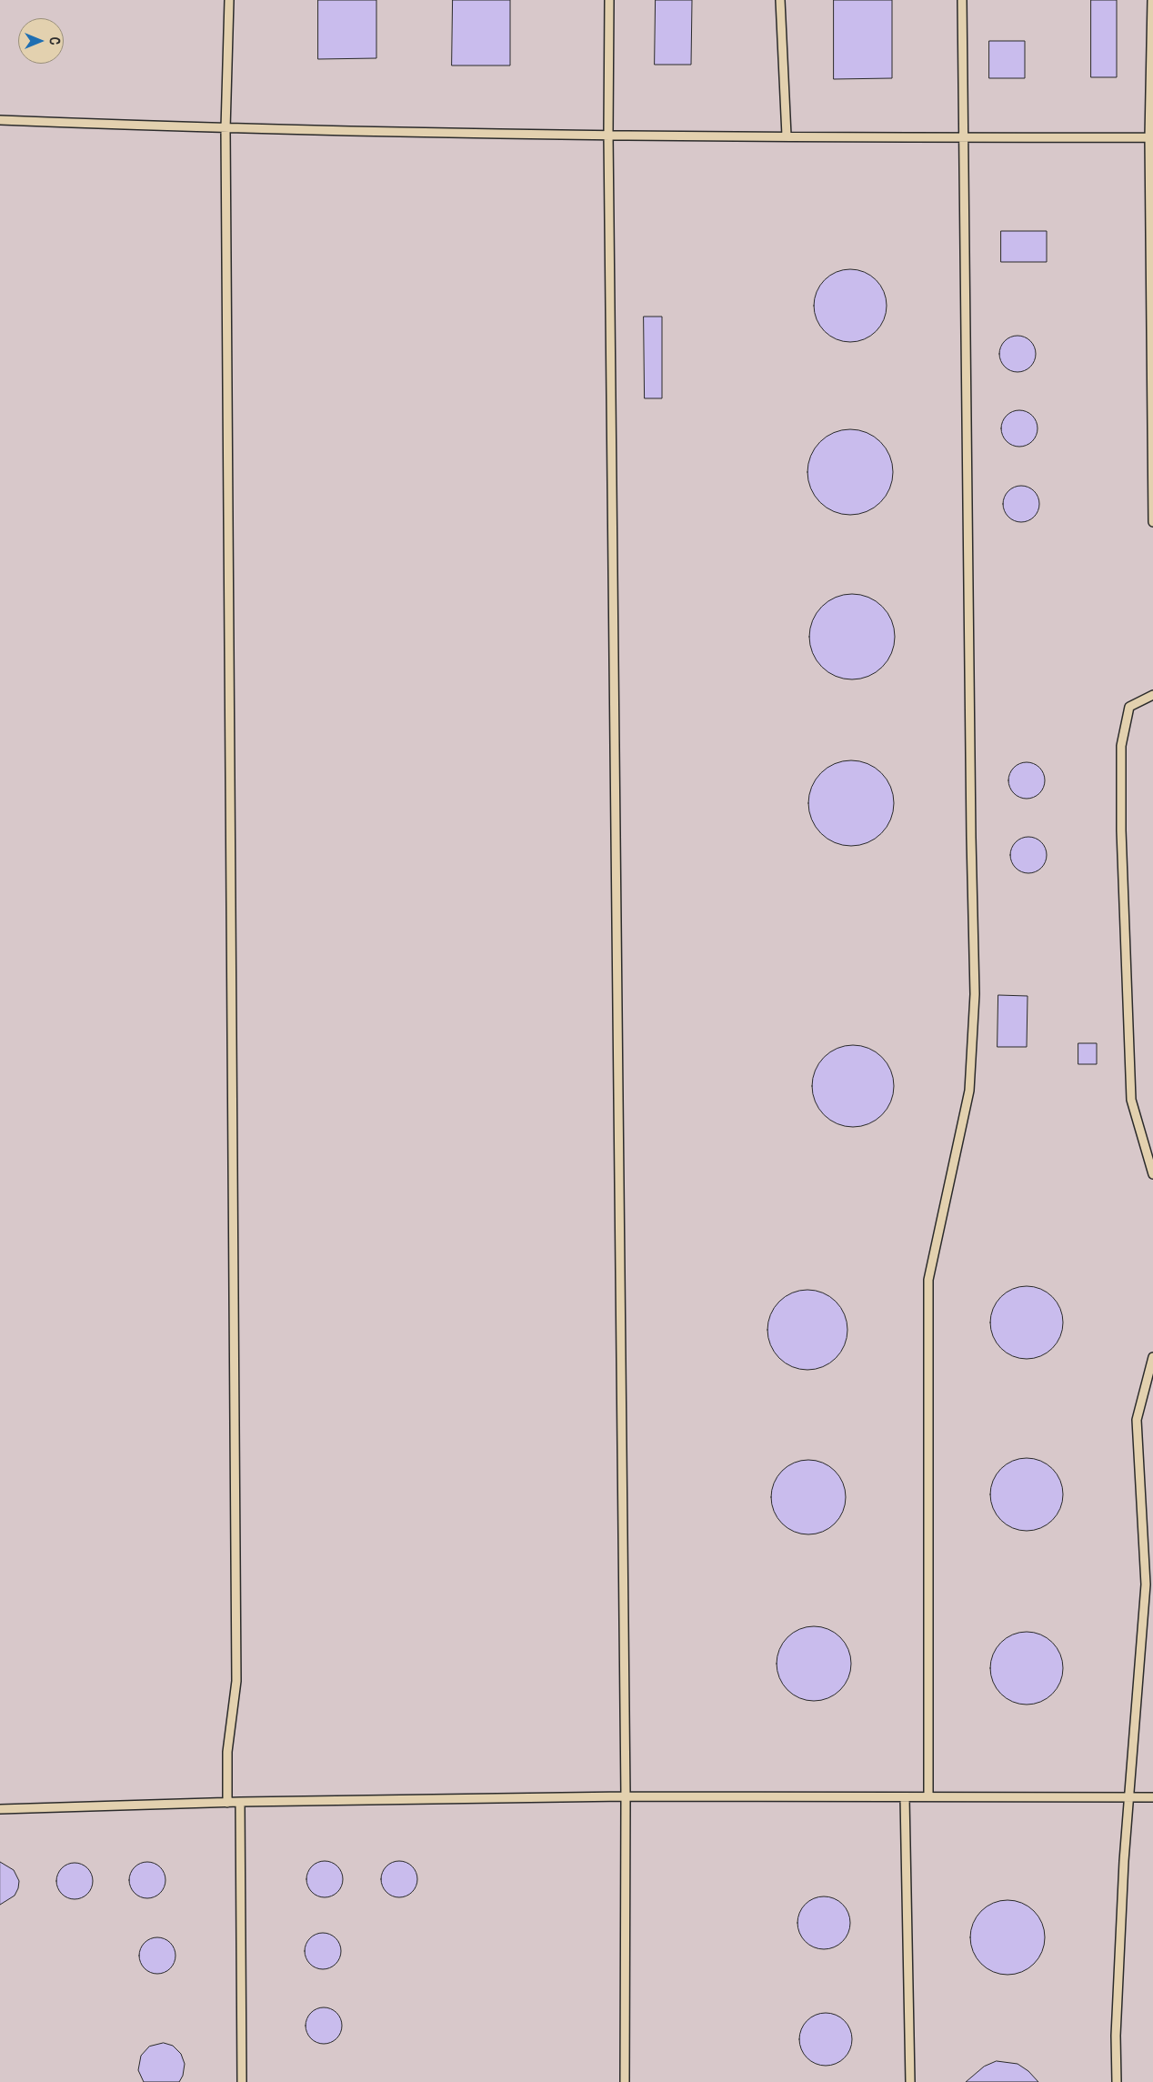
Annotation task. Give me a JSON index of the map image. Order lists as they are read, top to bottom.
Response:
{
  "north": "right"
}
